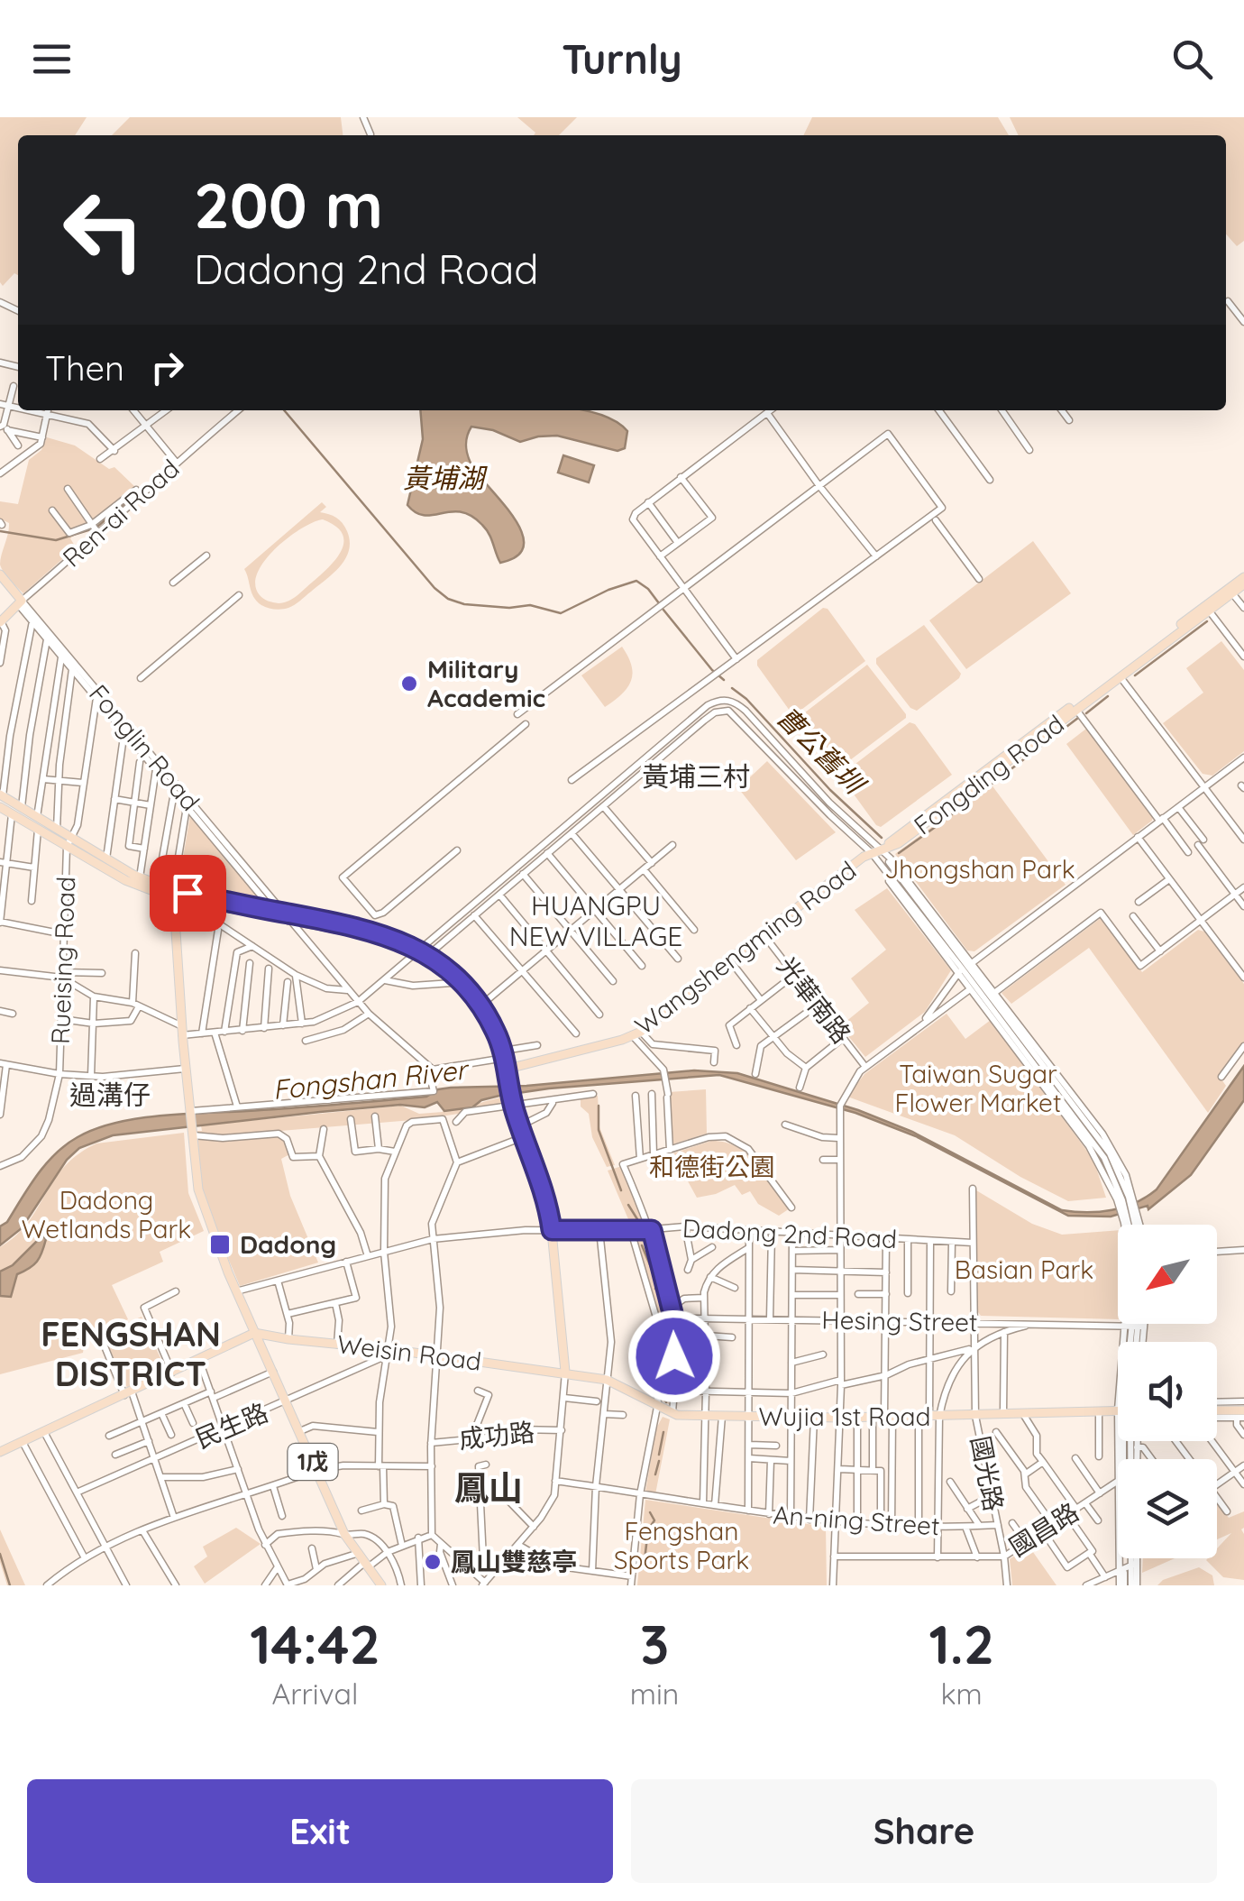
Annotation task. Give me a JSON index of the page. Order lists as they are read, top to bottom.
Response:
{
  "streets": {
    "main road": [
      "Ren-ai Road",
      "Fonglin Road",
      "Fongding Road",
      "Wangshengming Road",
      "Weisin Road",
      "Wujia 1st Road",
      "1戊"
    ],
    "street": [
      "Rueising Road",
      "光華南路",
      "Dadong 2nd Road",
      "Hesing Street",
      "民生路",
      "成功路",
      "國光路",
      "An-ning Street",
      "國昌路"
    ]
  },
  "crossings": [
    ["Ren-ai Road", "Fonglin Road"],
    ["Fonglin Road", "Rueising Road"],
    ["Fongding Road", "Wangshengming Road"],
    ["Wangshengming Road", "光華南路"],
    ["Dadong 2nd Road", "1戊"],
    ["Dadong 2nd Road", "國光路"],
    ["Hesing Street", "國光路"],
    ["Weisin Road", "Wujia 1st Road"],
    ["Weisin Road", "民生路"],
    ["Weisin Road", "1戊"],
    ["Wujia 1st Road", "國光路"],
    ["民生路", "1戊"],
    ["國光路", "An-ning Street"],
    ["國光路", "國昌路"]
  ],
  "districts": [
    "黃埔三村",
    "HUANGPU NEW VILLAGE",
    "過溝仔",
    "FENGSHAN DISTRICT",
    "鳳山"
  ],
  "water": ["黃埔湖", "曹公舊圳", "Fongshan River"],
  "parks": [
    "Jhongshan Park",
    "Taiwan Sugar Flower Market",
    "和德街公園",
    "Dadong Wetlands Park",
    "Basian Park",
    "Fengshan Sports Park"
  ],
  "places": {
    "other": ["Military Academic", "鳳山雙慈亭"],
    "transit": ["Dadong"]
  },
  "north": "bottom left",
  "page": {
    "header": "Turnly",
    "turn": ["200 m", "Dadong 2nd Road"],
    "then": "Then",
    "eta": [
      "14:42",
      "Arrival",
      "3",
      "min",
      "1.2",
      "km"
    ],
    "buttons": ["Exit", "Share"]
  }
}
